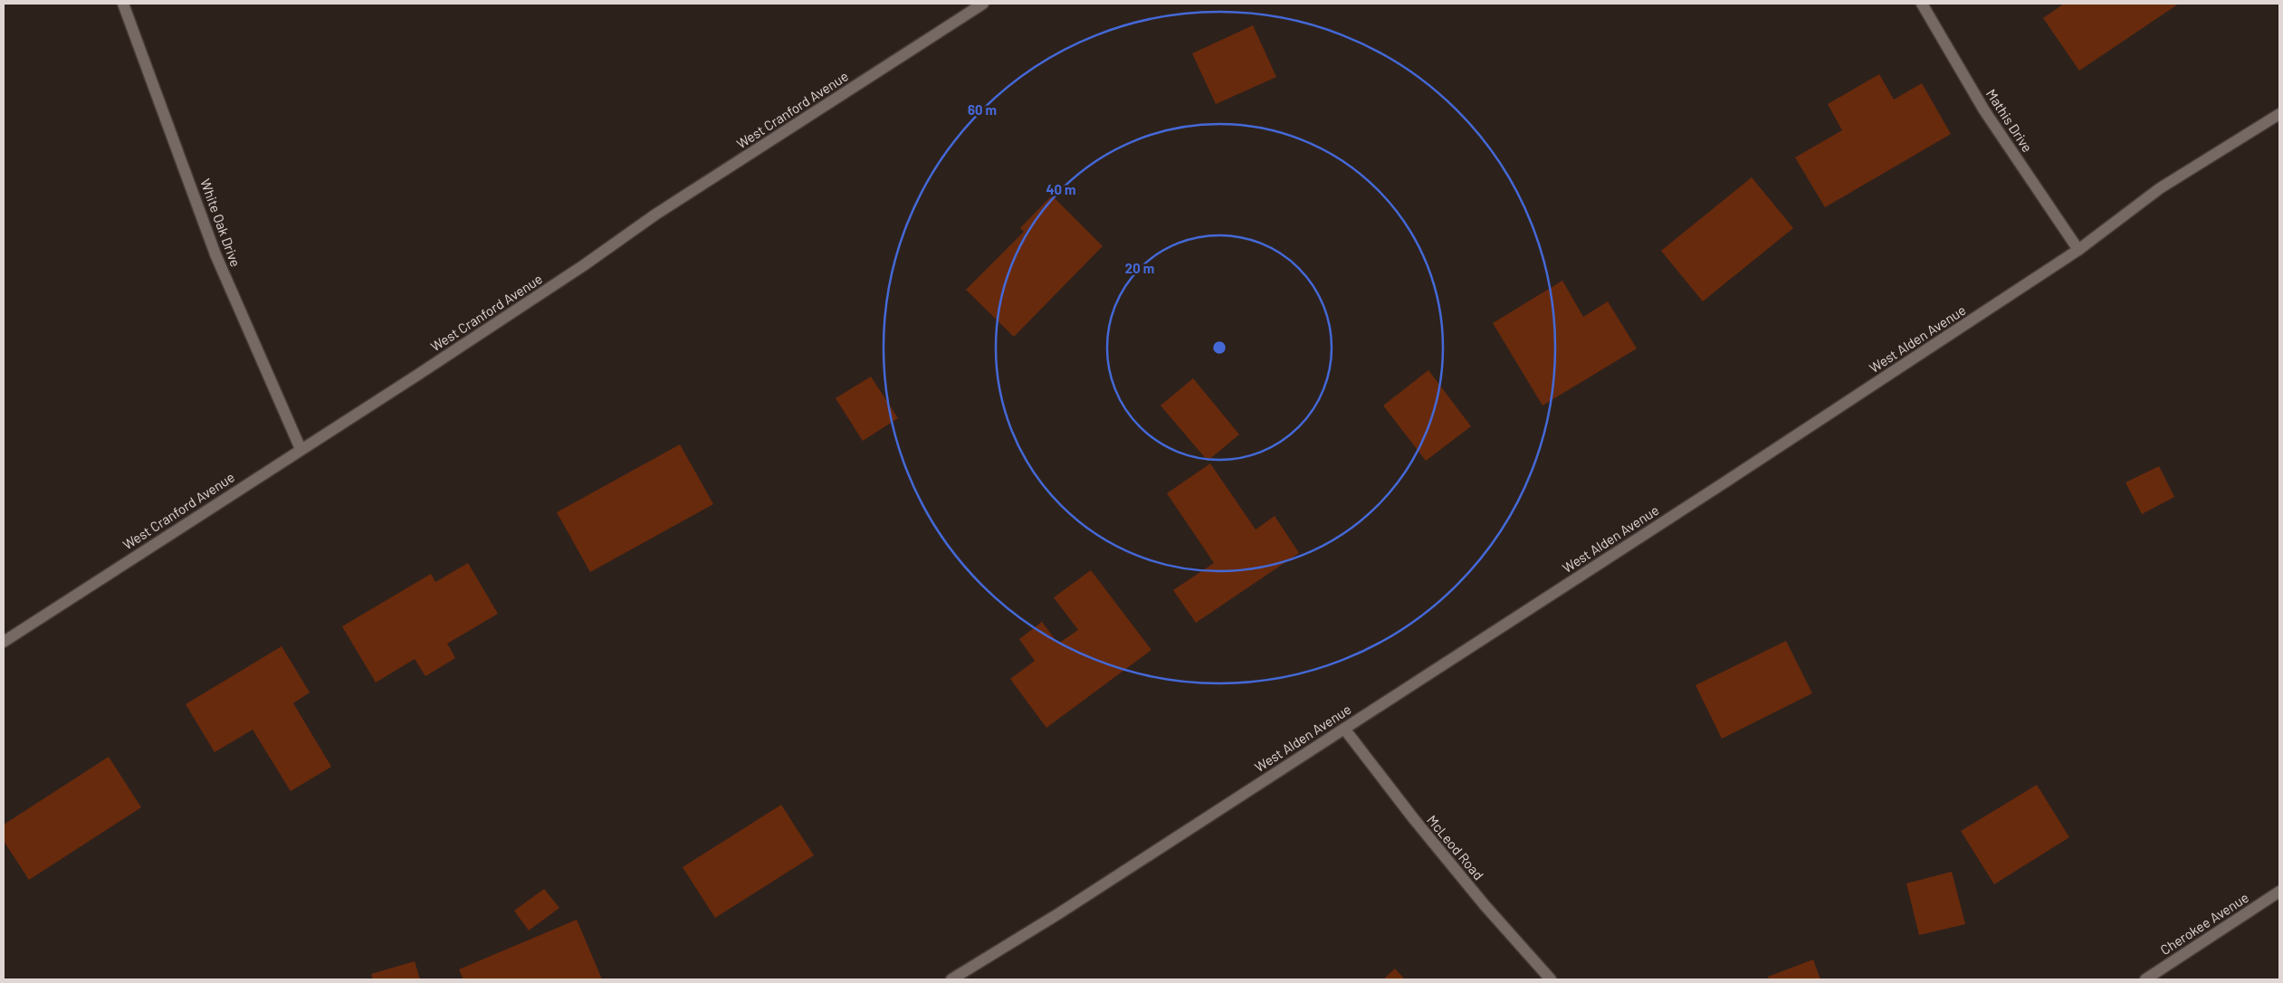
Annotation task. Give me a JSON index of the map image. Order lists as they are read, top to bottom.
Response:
{
  "streets": {
    "street": [
      "West Cranford Avenue",
      "Mathis Drive",
      "White Oak Drive",
      "West Alden Avenue",
      "McLeod Road",
      "Cherokee Avenue"
    ]
  },
  "crossings": [
    ["West Cranford Avenue", "White Oak Drive"],
    ["Mathis Drive", "West Alden Avenue"],
    ["West Alden Avenue", "McLeod Road"]
  ],
  "rings": ["60 m", "40 m", "20 m"]
}
